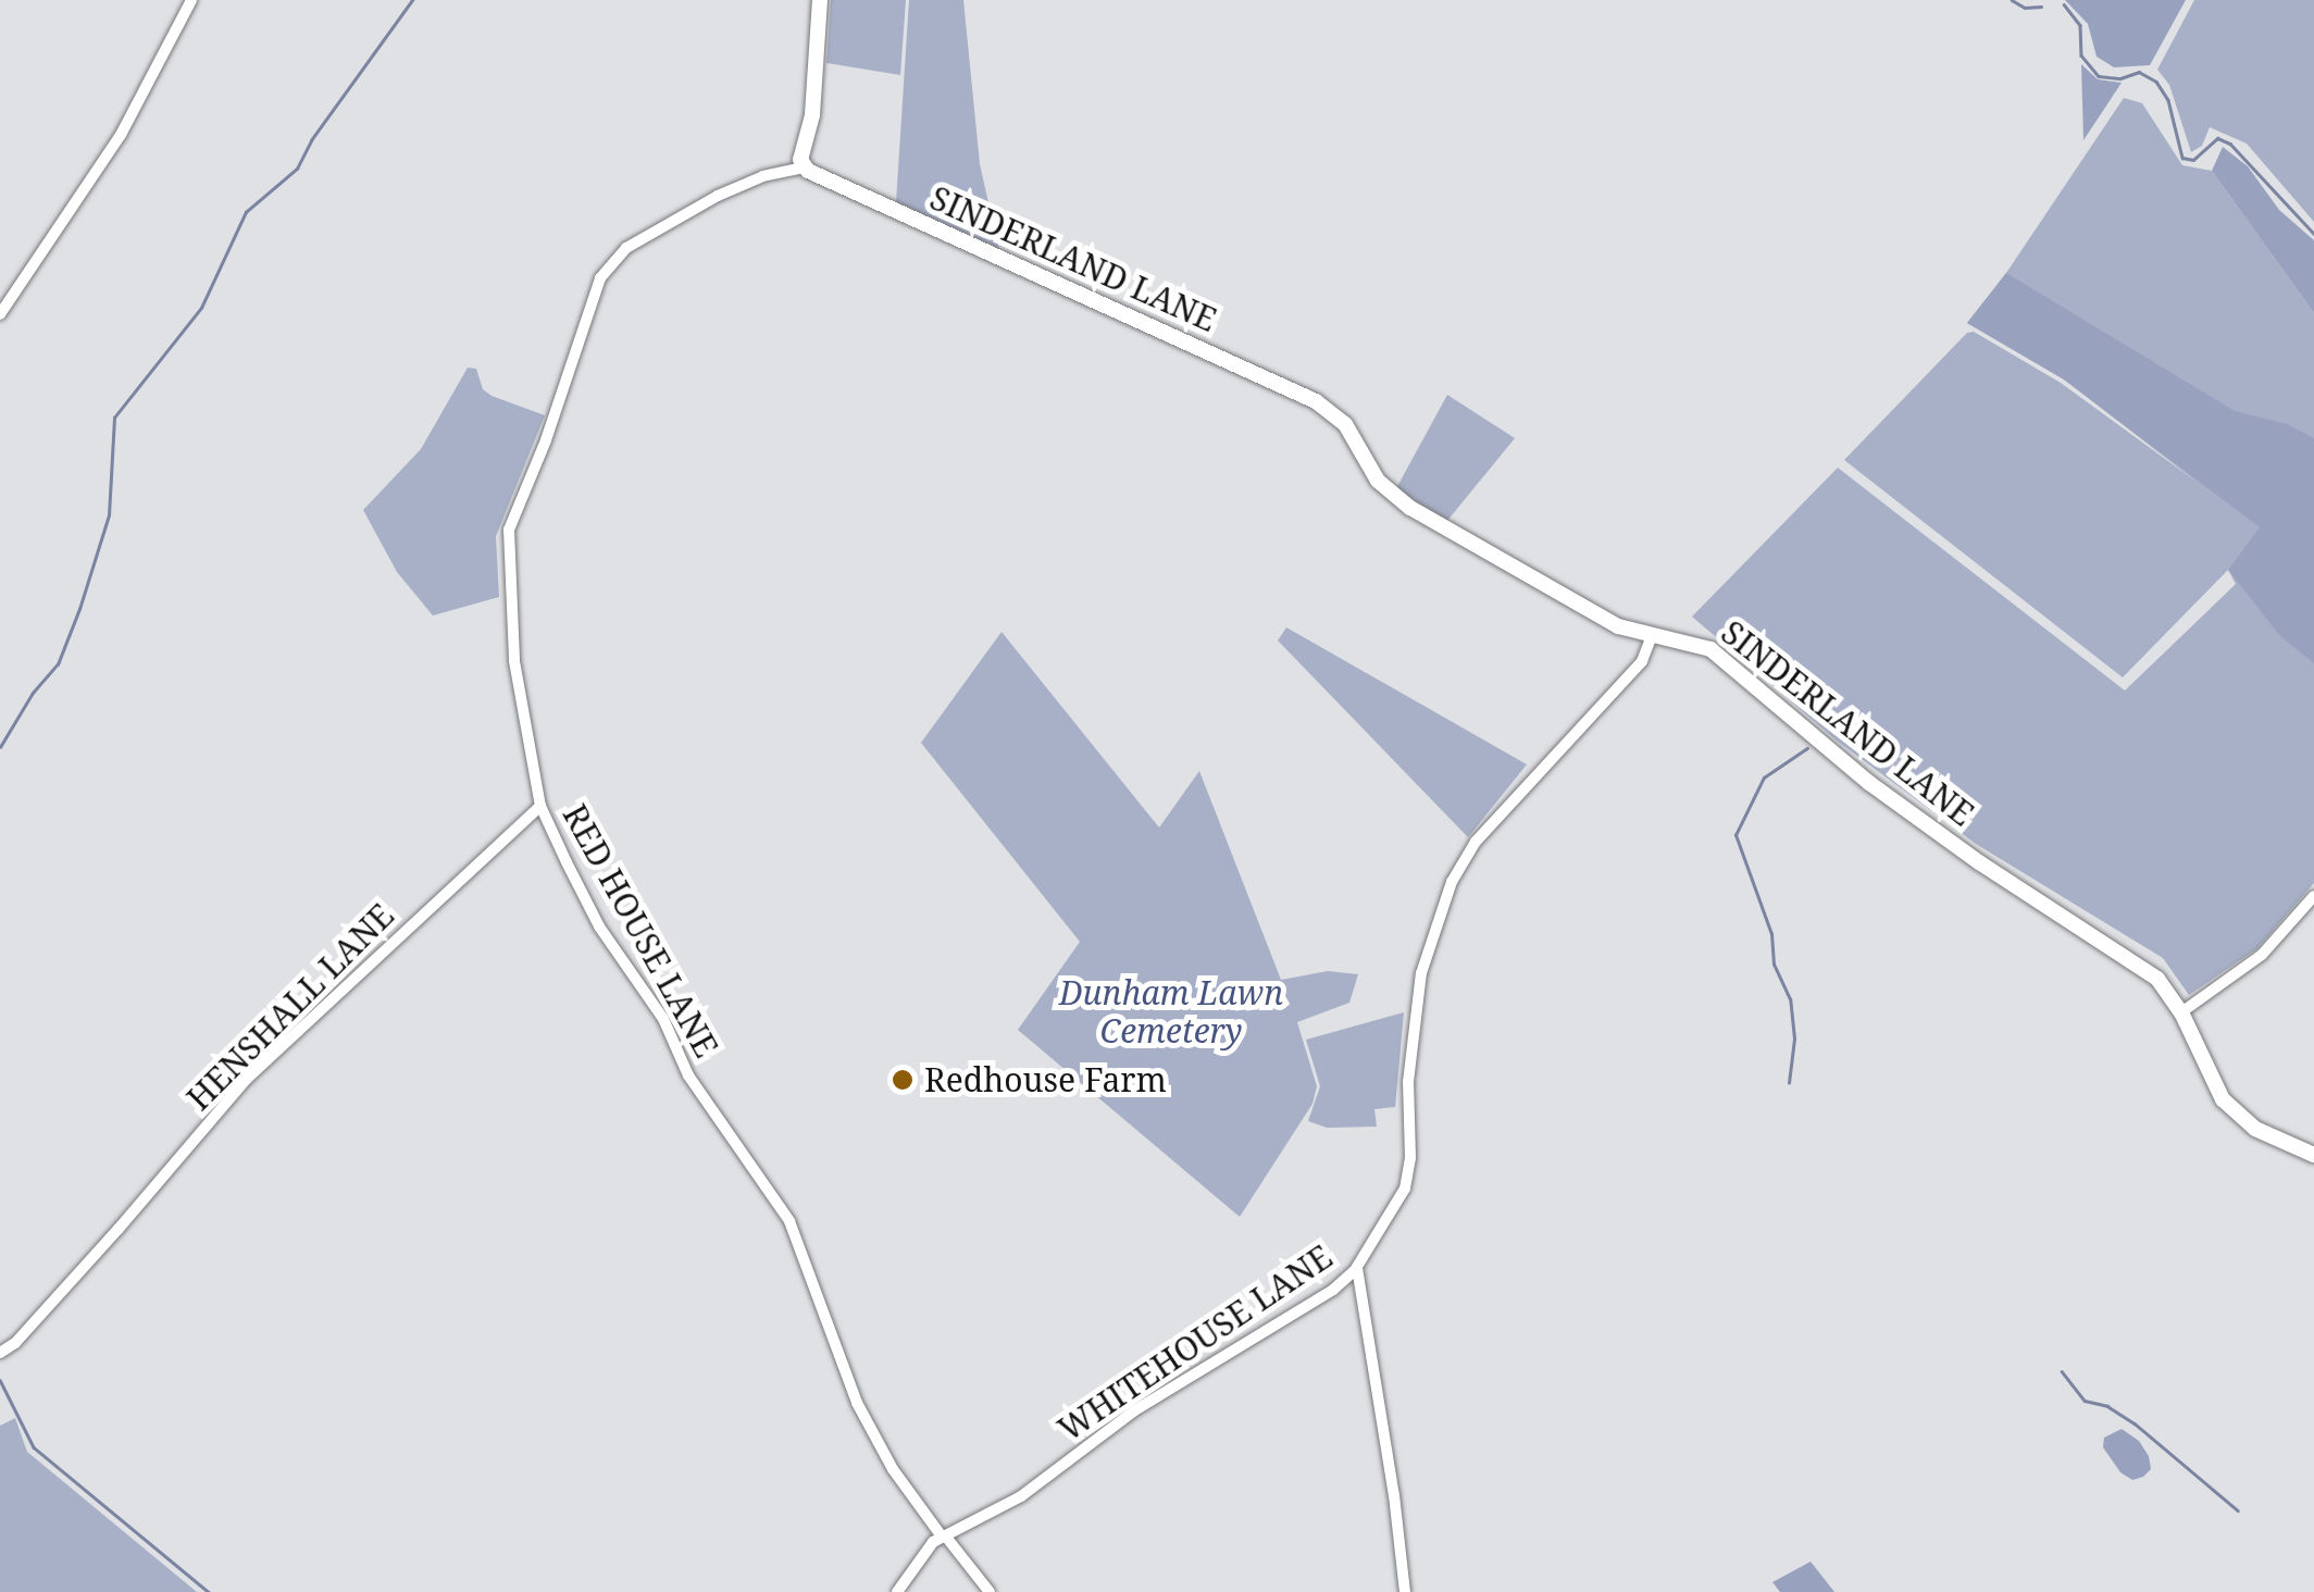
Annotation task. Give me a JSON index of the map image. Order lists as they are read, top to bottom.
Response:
{
  "streets": {
    "street": [
      "SINDERLAND LANE",
      "RED HOUSE LANE",
      "HENSHALL LANE",
      "WHITEHOUSE LANE"
    ]
  },
  "crossings": [
    ["SINDERLAND LANE", "RED HOUSE LANE"],
    ["SINDERLAND LANE", "WHITEHOUSE LANE"],
    ["RED HOUSE LANE", "HENSHALL LANE"],
    ["RED HOUSE LANE", "WHITEHOUSE LANE"]
  ],
  "parks": ["Dunham Lawn Cemetery"],
  "places": ["Redhouse Farm"]
}
